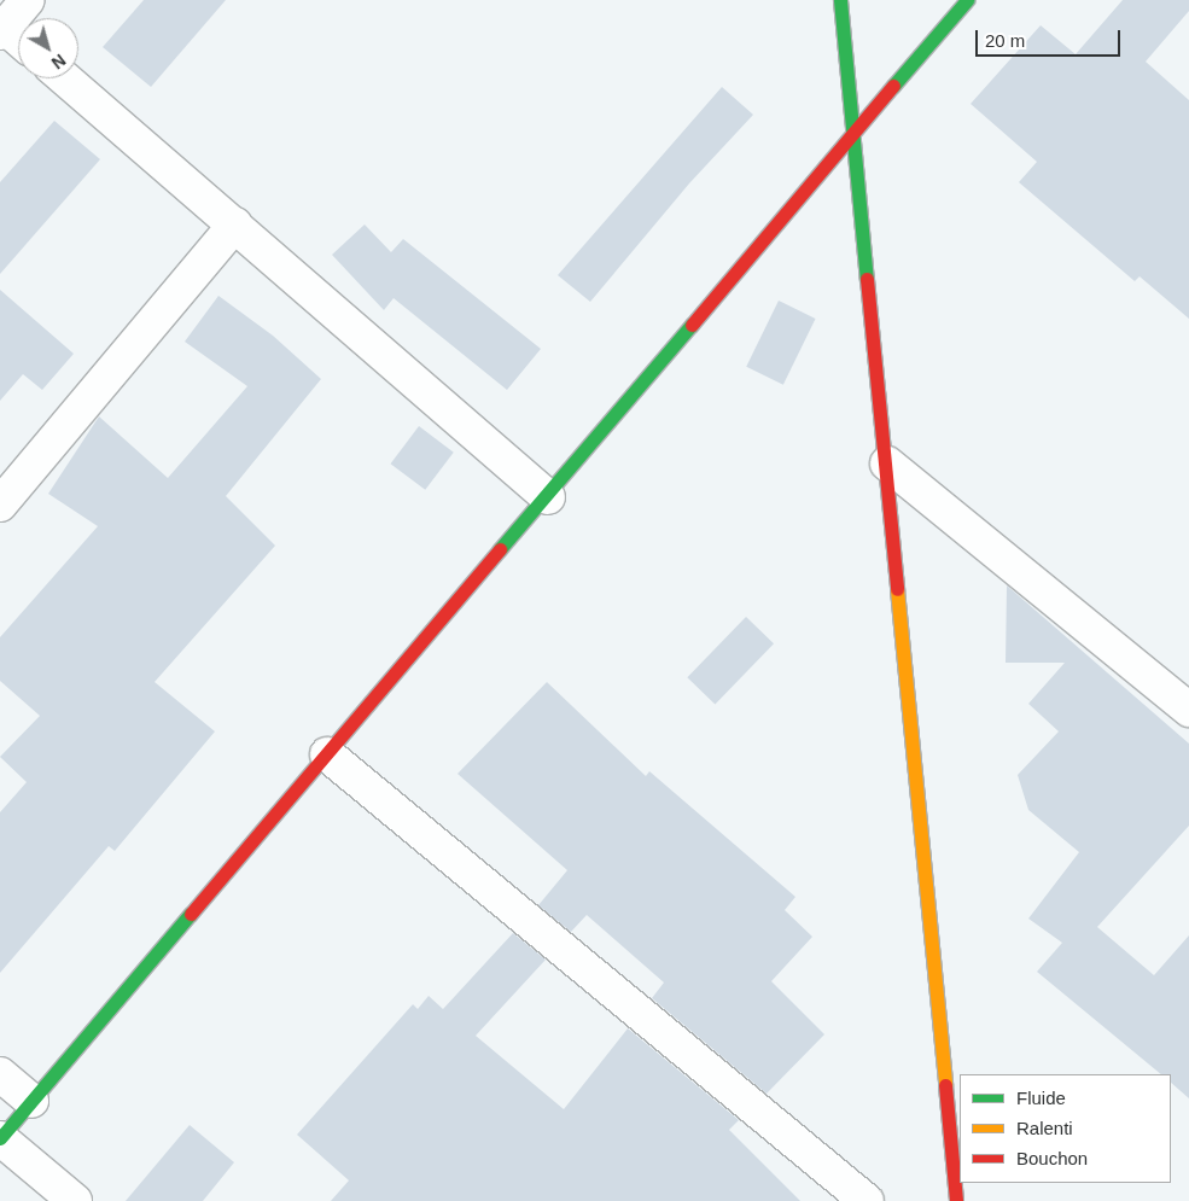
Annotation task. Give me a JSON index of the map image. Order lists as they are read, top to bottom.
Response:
{
  "legend": ["Fluide", "Ralenti", "Bouchon"],
  "scale_bar": "20 m",
  "north": "bottom right"
}
